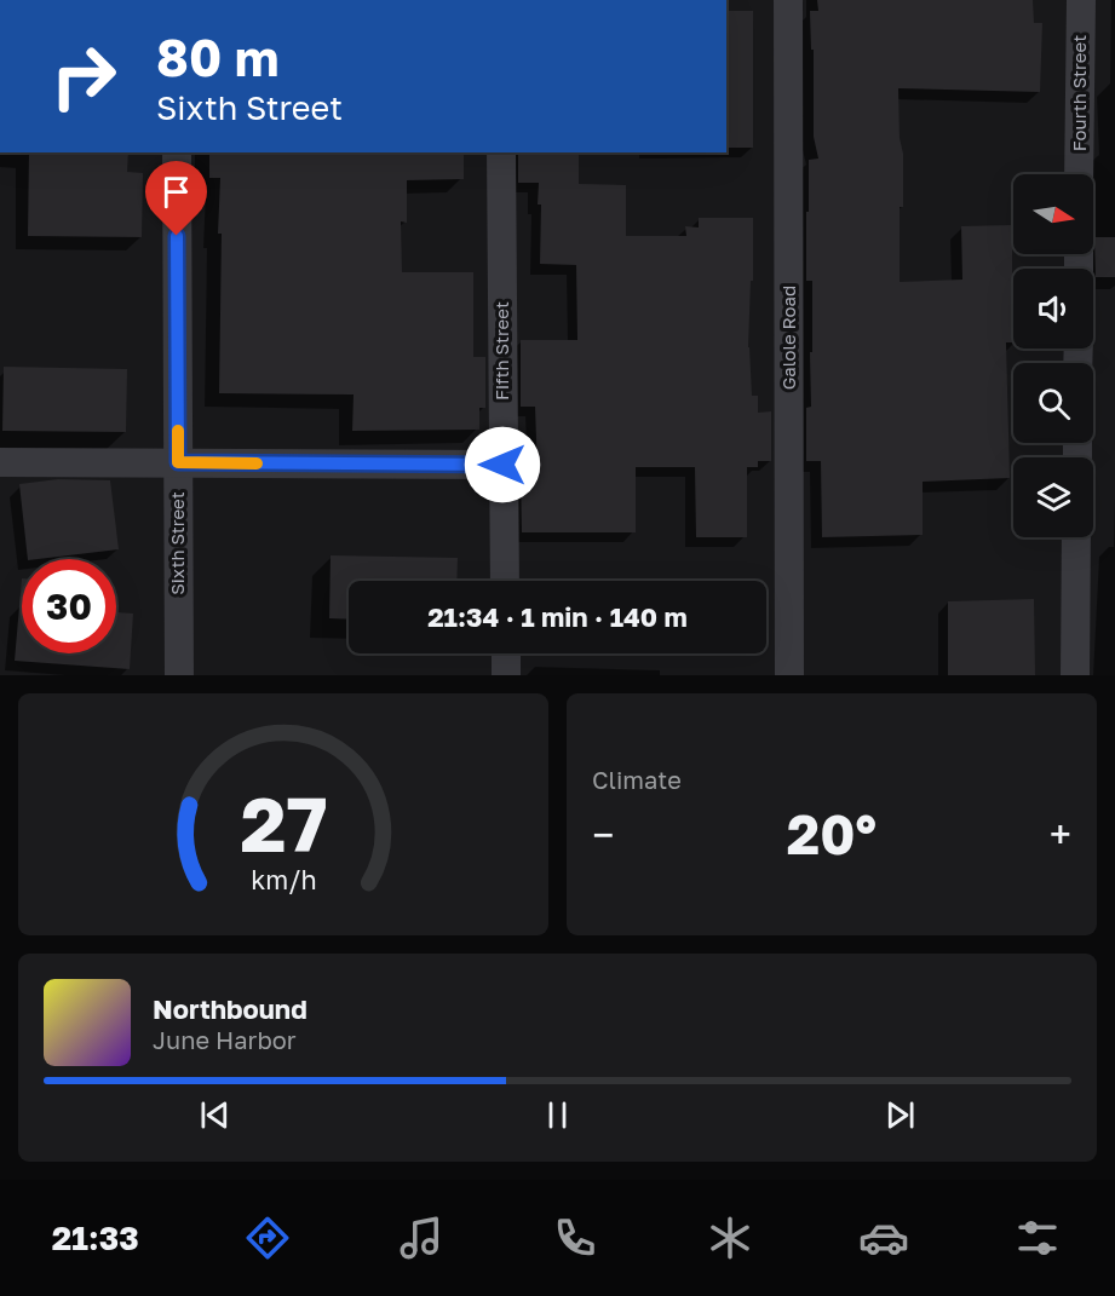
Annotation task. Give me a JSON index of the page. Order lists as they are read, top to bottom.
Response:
{
  "streets": {
    "street": [
      "Fourth Street",
      "Galole Road",
      "Fifth Street",
      "Sixth Street"
    ]
  },
  "north": "right",
  "page": {
    "turn": ["80 m", "Sixth Street"],
    "limit": "30",
    "trip": "21:34 · 1 min · 140 m",
    "tile": "Climate",
    "heat": ["−", "20°", "+"],
    "song": ["Northbound", "June Harbor"],
    "tabs": "21:33",
    "gauge": ["27", "km/h"]
  }
}
